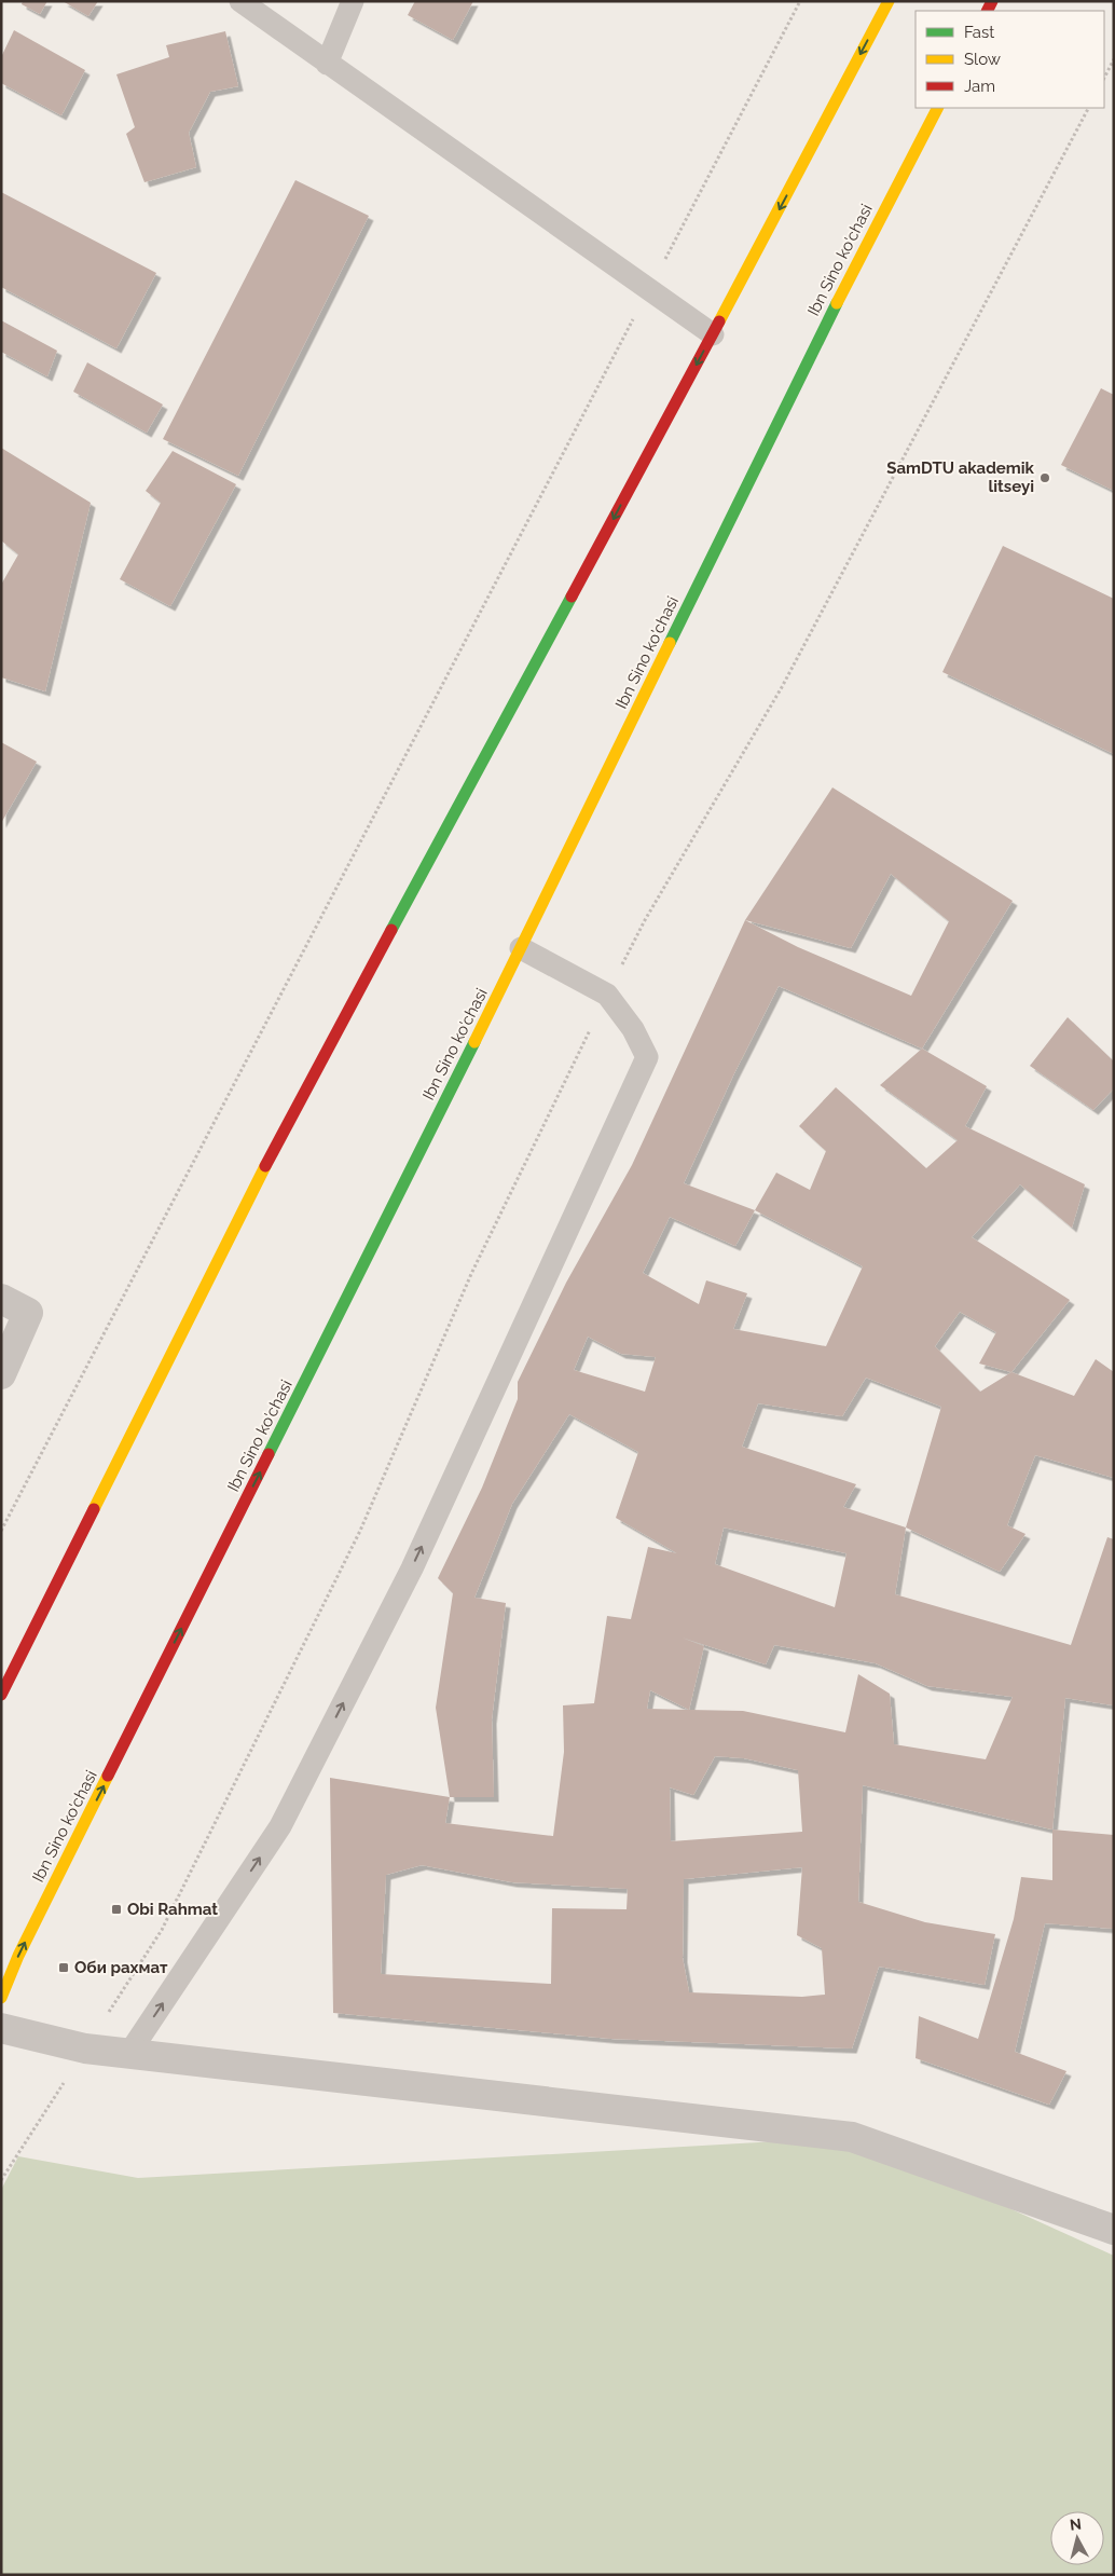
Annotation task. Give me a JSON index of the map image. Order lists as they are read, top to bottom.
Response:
{
  "streets": {
    "main road": ["Ibn Sino ko'chasi"]
  },
  "one_way": ["Ibn Sino ko'chasi"],
  "places": {
    "other": ["SamDTU akademik litseyi"],
    "transit": ["Obi Rahmat", "Оби рахмат"]
  },
  "legend": ["Fast", "Slow", "Jam"],
  "north": "top"
}
